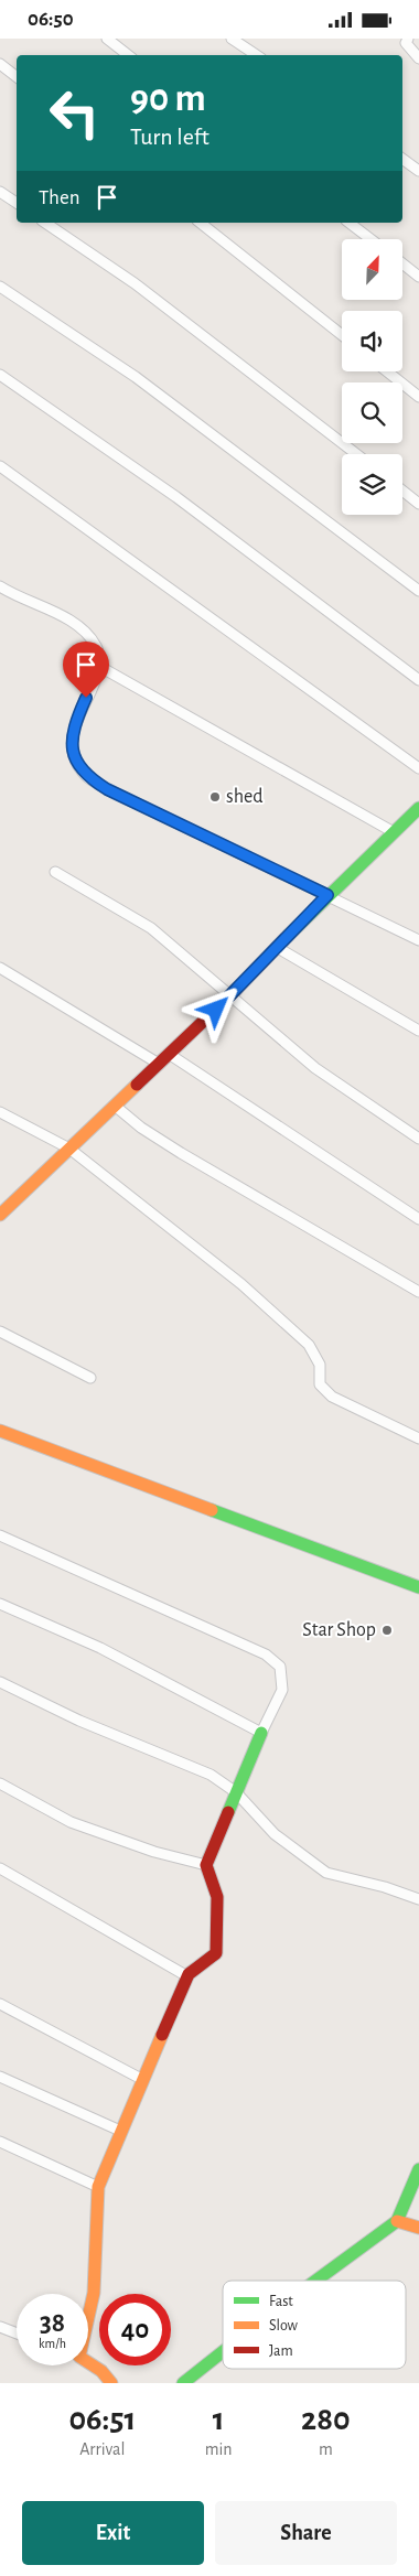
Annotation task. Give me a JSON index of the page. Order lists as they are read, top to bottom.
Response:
{
  "places": ["shed", "Star Shop"],
  "legend": ["Fast", "Slow", "Jam"],
  "north": "top right",
  "page": {
    "status": "06:50",
    "turn": ["90 m", "Turn left"],
    "then": "Then",
    "speed": "38 km/h",
    "limit": "40",
    "eta": [
      "06:51",
      "Arrival",
      "1",
      "min",
      "280",
      "m"
    ],
    "buttons": ["Exit", "Share"]
  }
}
